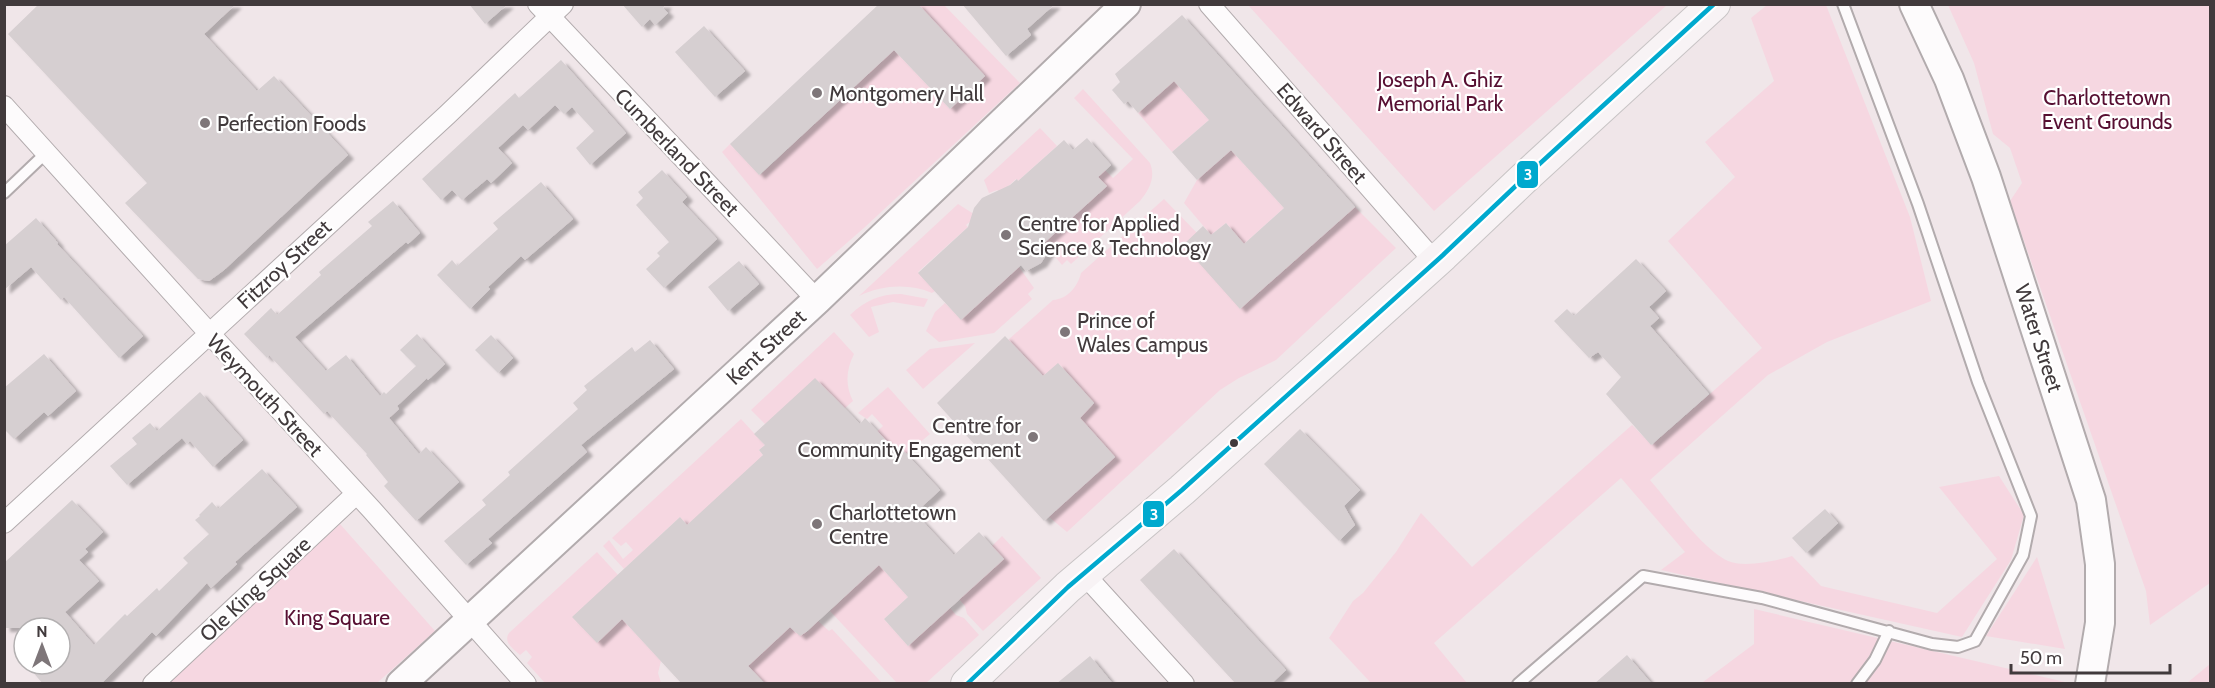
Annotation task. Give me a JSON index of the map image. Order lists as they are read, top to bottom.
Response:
{
  "streets": {
    "street": [
      "Edward Street",
      "Cumberland Street",
      "Fitzroy Street",
      "Water Street",
      "Kent Street",
      "Weymouth Street",
      "Ole King Square"
    ]
  },
  "crossings": [
    ["Cumberland Street", "Fitzroy Street"],
    ["Cumberland Street", "Kent Street"],
    ["Fitzroy Street", "Weymouth Street"],
    ["Kent Street", "Weymouth Street"],
    ["Weymouth Street", "Ole King Square"]
  ],
  "parks": ["Joseph A. Ghiz Memorial Park", "Charlottetown Event Grounds", "King Square"],
  "places": [
    "Montgomery Hall",
    "Perfection Foods",
    "Centre for Applied Science & Technology",
    "Prince of Wales Campus",
    "Centre for Community Engagement",
    "Charlottetown Centre"
  ],
  "lines": ["transit line 3"],
  "scale_bar": "50 m",
  "north": "top"
}
